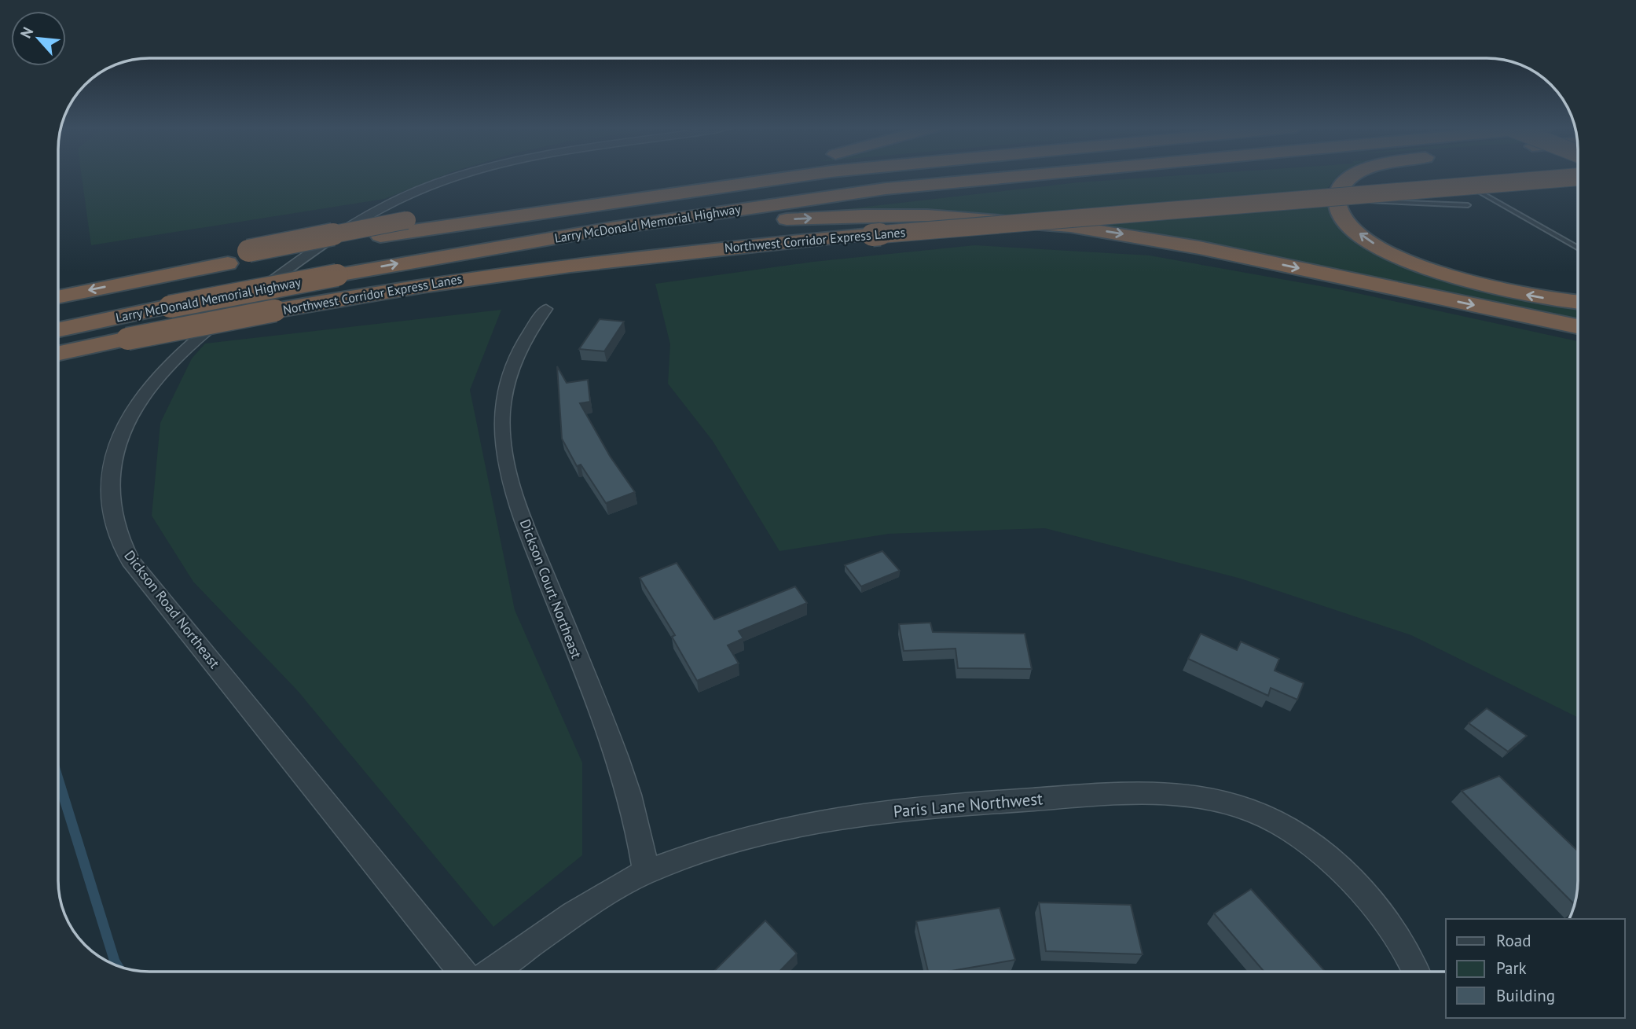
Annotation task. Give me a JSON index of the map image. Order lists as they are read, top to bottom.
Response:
{
  "streets": {
    "highway": ["Larry McDonald Memorial Highway", "Northwest Corridor Express Lanes"],
    "street": ["Dickson Court Northeast", "Dickson Road Northeast", "Paris Lane Northwest"]
  },
  "crossings": [
    ["Dickson Court Northeast", "Paris Lane Northwest"]
  ],
  "legend": ["Road", "Park", "Building"],
  "north": "top left"
}
